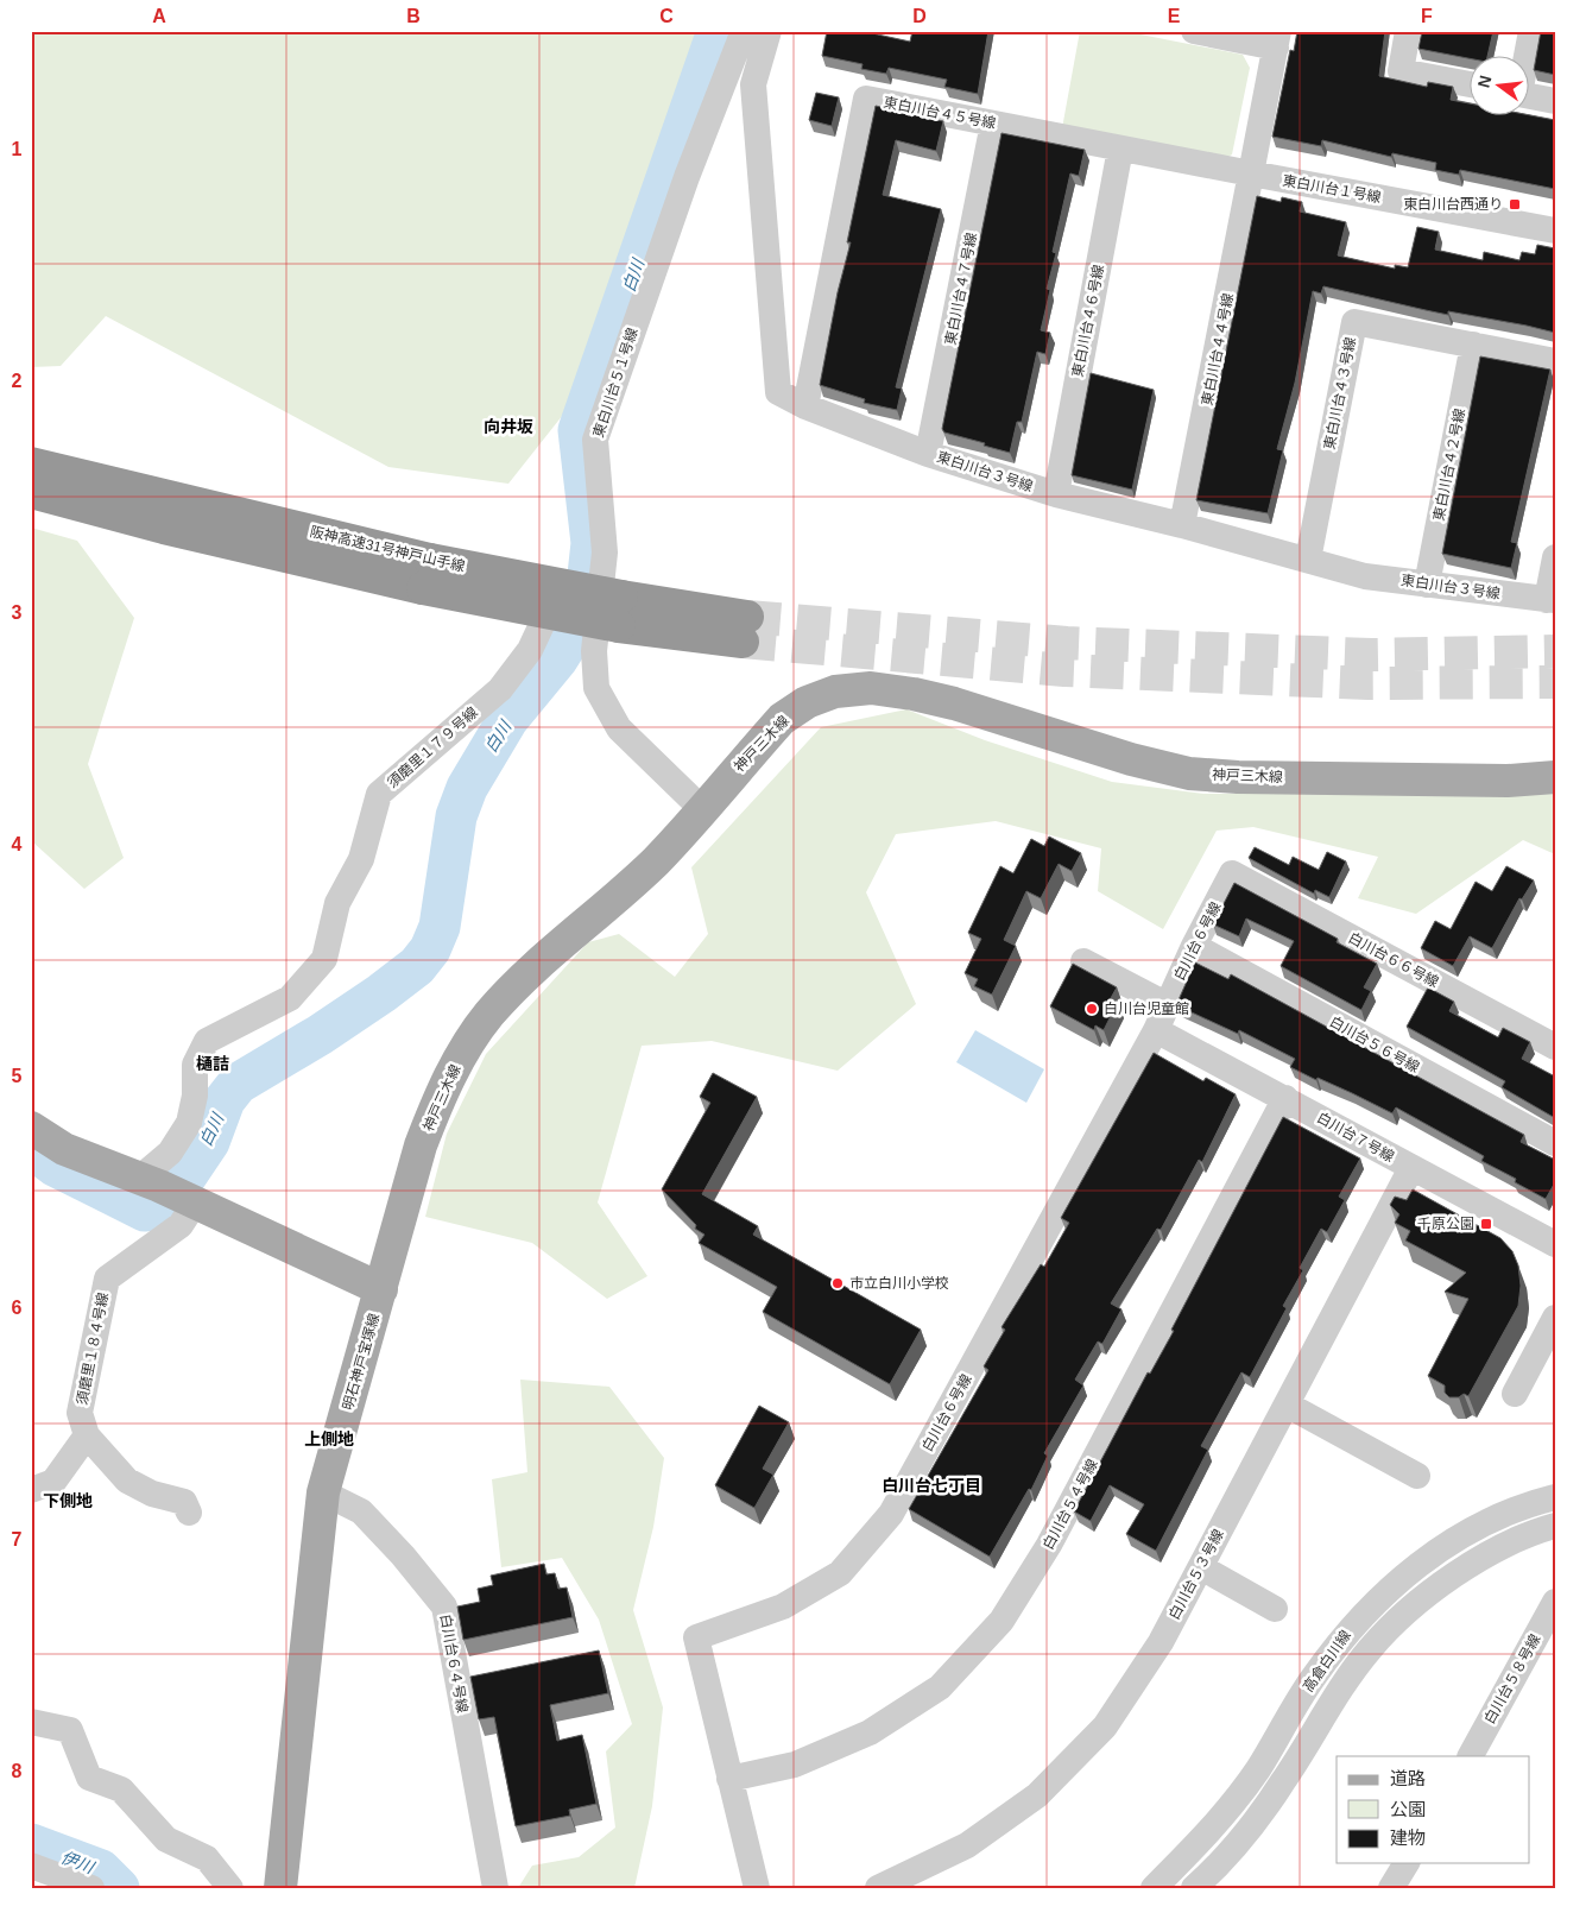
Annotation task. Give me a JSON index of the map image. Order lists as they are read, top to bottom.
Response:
{
  "streets": {
    "highway": ["阪神高速31号神戸山手線"],
    "main road": ["神戸三木線", "明石神戸宝塚線"],
    "street": [
      "東白川台４５号線",
      "東白川台１号線",
      "東白川台４７号線",
      "東白川台４６号線",
      "東白川台４４号線",
      "東白川台５１号線",
      "東白川台４３号線",
      "東白川台４２号線",
      "東白川台３号線",
      "須磨里１７９号線",
      "白川台６号線",
      "白川台６６号線",
      "白川台５６号線",
      "白川台７号線",
      "須磨里１８４号線",
      "白川台５４号線",
      "白川台５３号線",
      "高倉白川線",
      "白川台６４号線",
      "白川台５８号線"
    ]
  },
  "crossings": [
    ["東白川台４５号線", "東白川台１号線"],
    ["東白川台４５号線", "東白川台４７号線"],
    ["東白川台４５号線", "東白川台４６号線"],
    ["東白川台４５号線", "東白川台４４号線"],
    ["東白川台４５号線", "東白川台３号線"],
    ["東白川台１号線", "東白川台４４号線"],
    ["東白川台４７号線", "東白川台３号線"],
    ["東白川台４６号線", "東白川台３号線"],
    ["東白川台４４号線", "東白川台３号線"],
    ["東白川台５１号線", "阪神高速31号神戸山手線"],
    ["東白川台５１号線", "神戸三木線"],
    ["東白川台５１号線", "須磨里１７９号線"],
    ["東白川台４３号線", "東白川台４２号線"],
    ["東白川台４３号線", "東白川台３号線"],
    ["東白川台４２号線", "東白川台３号線"],
    ["阪神高速31号神戸山手線", "須磨里１７９号線"],
    ["神戸三木線", "明石神戸宝塚線"],
    ["白川台６号線", "白川台６６号線"],
    ["白川台６号線", "白川台５６号線"],
    ["白川台６号線", "白川台７号線"],
    ["白川台６号線", "白川台５４号線"],
    ["白川台７号線", "白川台５４号線"],
    ["白川台７号線", "白川台５３号線"],
    ["明石神戸宝塚線", "白川台６４号線"]
  ],
  "districts": [
    "向井坂",
    "樋詰",
    "上側地",
    "白川台七丁目",
    "下側地"
  ],
  "water": ["白川", "伊川"],
  "places": {
    "transit": ["東白川台西通り", "千原公園"],
    "other": ["白川台児童館", "市立白川小学校"]
  },
  "legend": ["道路", "公園", "建物"],
  "north": "left",
  "grid": {
    "columns": [
      "A",
      "B",
      "C",
      "D",
      "E",
      "F"
    ],
    "rows": [
      "1",
      "2",
      "3",
      "4",
      "5",
      "6",
      "7",
      "8"
    ]
  }
}
